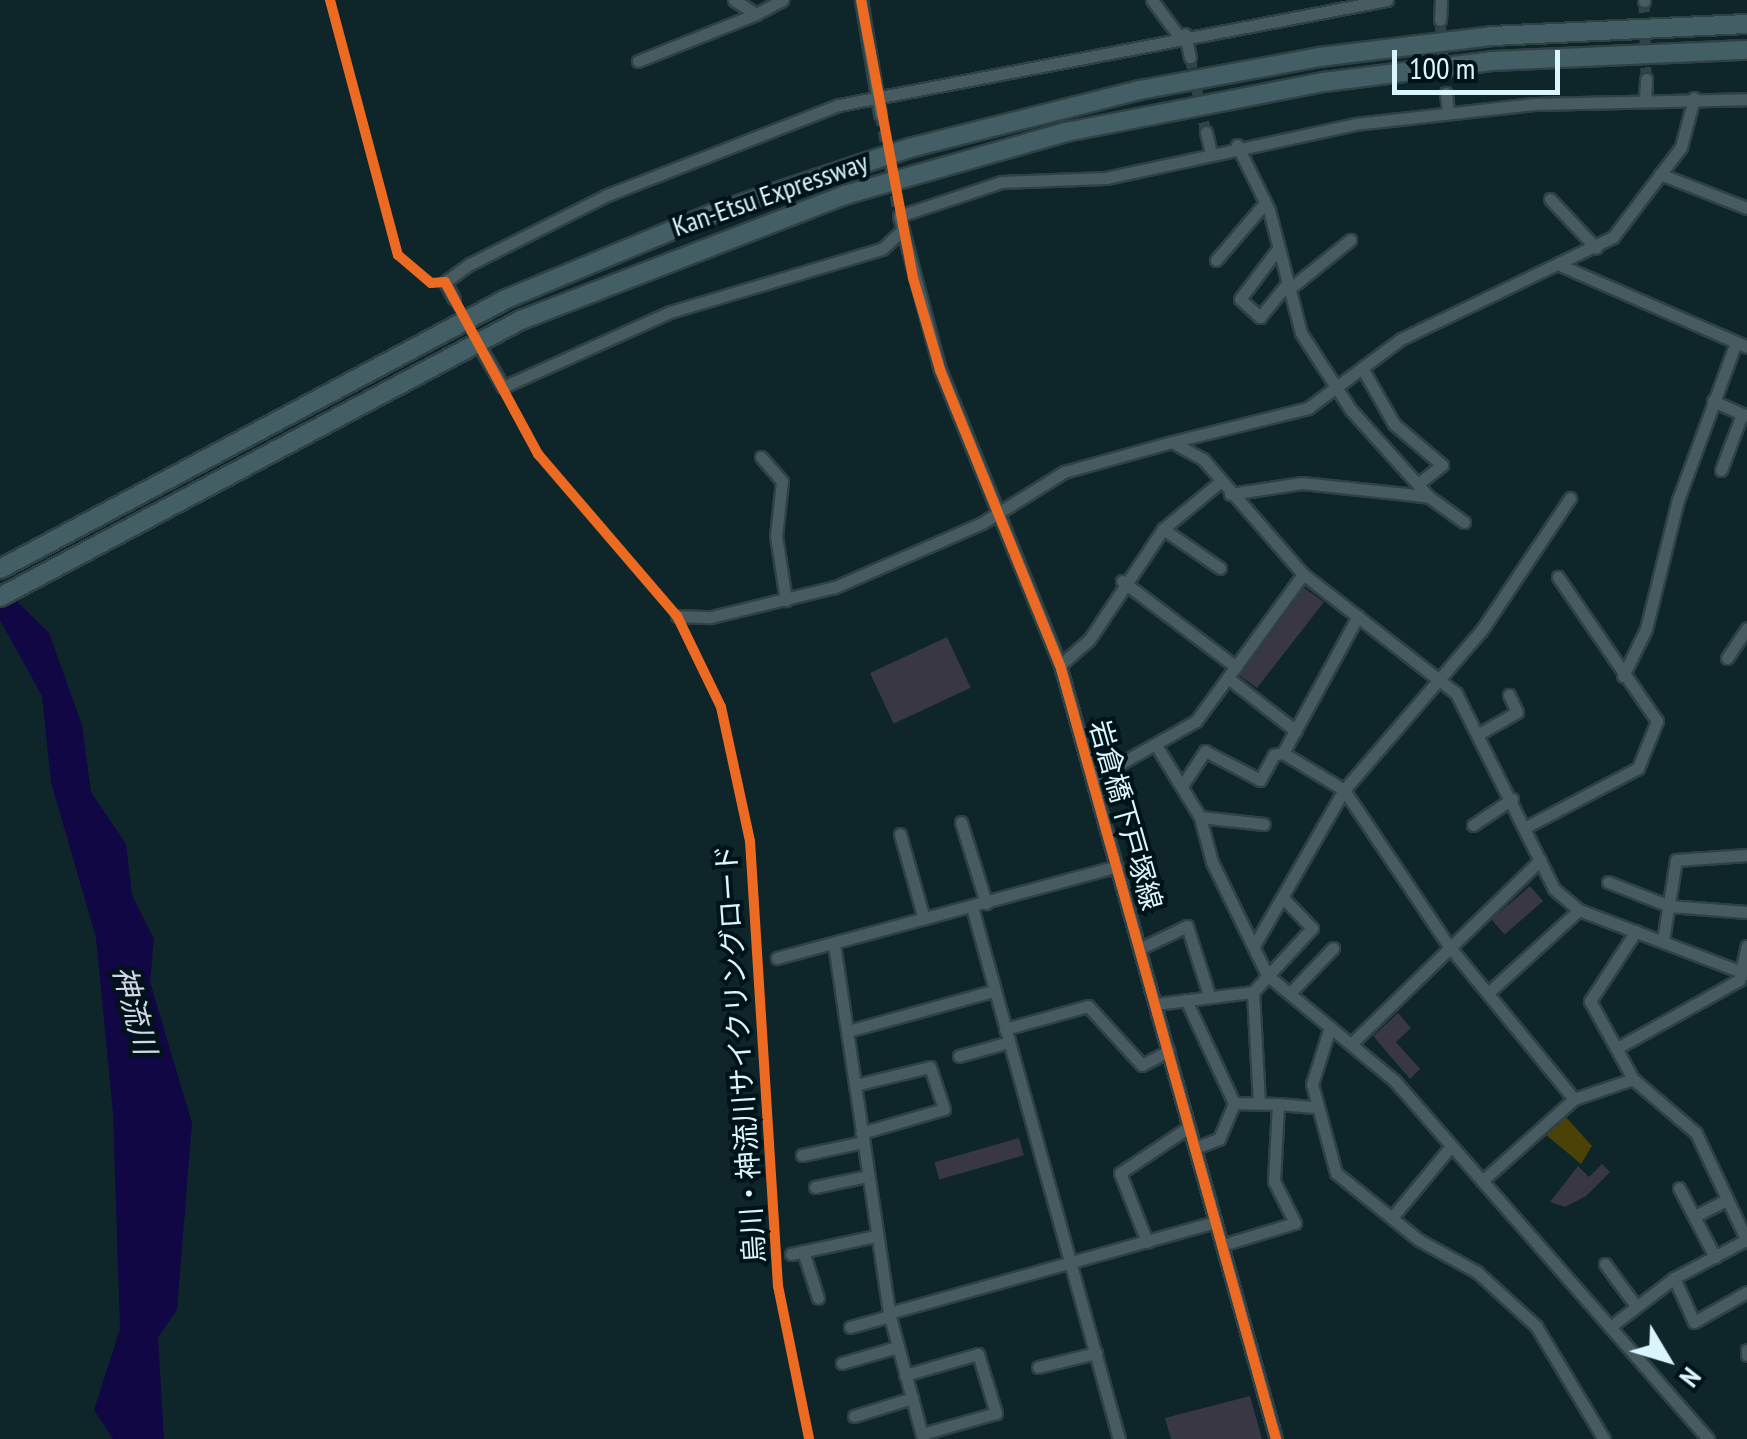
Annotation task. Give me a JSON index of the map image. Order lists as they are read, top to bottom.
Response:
{
  "streets": {
    "highway": ["Kan-Etsu Expressway"],
    "street": ["岩倉橋下戸塚線"],
    "cycle path": ["烏川・神流川サイクリングロード"]
  },
  "water": ["神流川"],
  "scale_bar": "100 m",
  "north": "bottom right"
}
